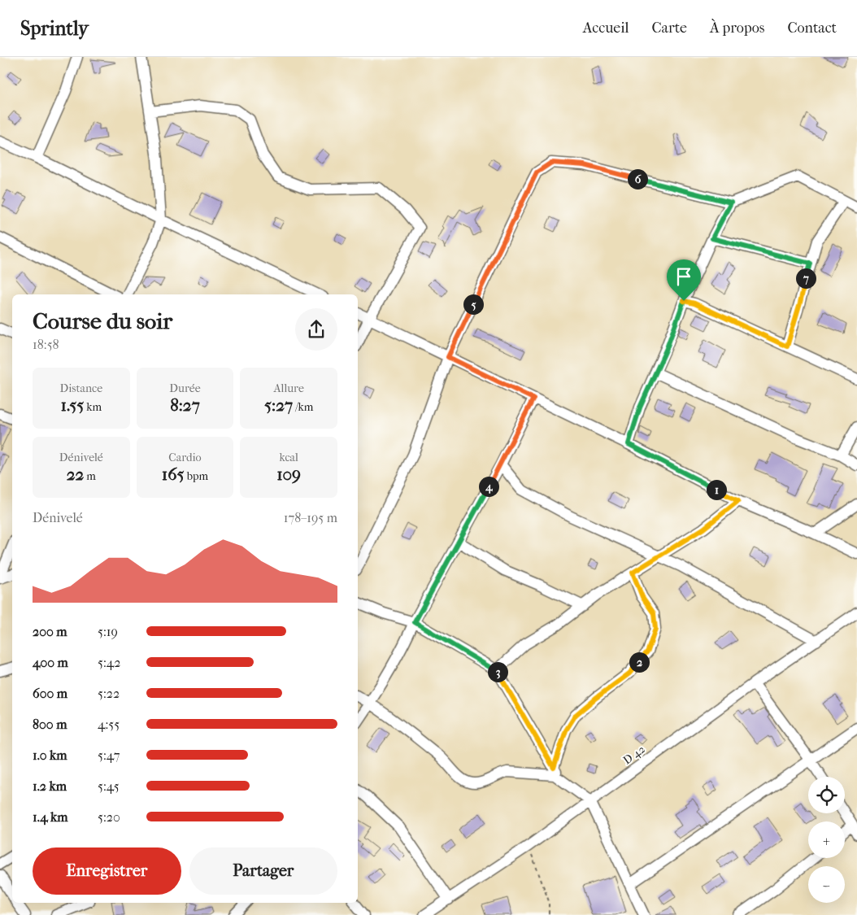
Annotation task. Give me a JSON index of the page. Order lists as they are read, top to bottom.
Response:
{
  "streets": {
    "street": ["D 42"]
  },
  "page": {
    "header": "Sprintly",
    "nav": [
      "Accueil",
      "Carte",
      "À propos",
      "Contact"
    ],
    "pins": [
      "6",
      "7",
      "5",
      "4",
      "1",
      "2",
      "3"
    ],
    "heading": ["Course du soir", "18:58"],
    "stats": [
      ["Distance", "1.55 km"],
      ["Durée", "8:27"],
      ["Allure", "5:27 /km"],
      ["Dénivelé", "22 m"],
      ["Cardio", "165 bpm"],
      ["kcal", "109"]
    ],
    "chart": ["Dénivelé", "178–195 m"],
    "list": [
      {
        "name": "200 m",
        "note": "5:19"
      },
      {
        "name": "400 m",
        "note": "5:42"
      },
      {
        "name": "600 m",
        "note": "5:22"
      },
      {
        "name": "800 m",
        "note": "4:55"
      },
      {
        "name": "1.0 km",
        "note": "5:47"
      },
      {
        "name": "1.2 km",
        "note": "5:45"
      },
      {
        "name": "1.4 km",
        "note": "5:20"
      }
    ],
    "map_buttons": ["+", "−"],
    "buttons": ["Enregistrer", "Partager"]
  }
}
